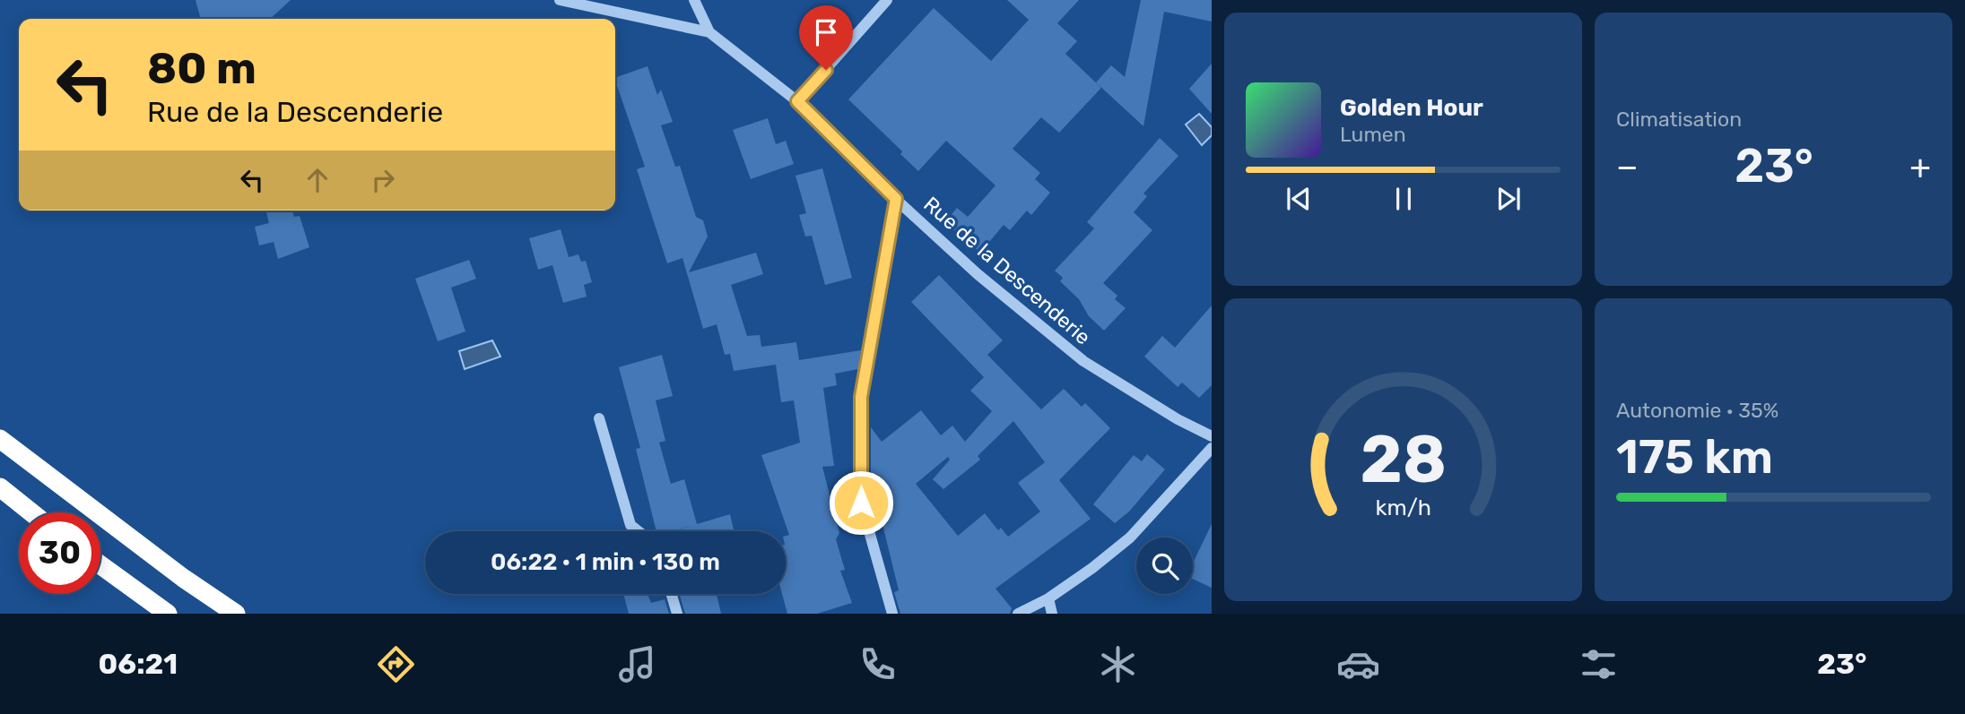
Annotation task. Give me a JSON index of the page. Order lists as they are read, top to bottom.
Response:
{
  "streets": {
    "street": ["Rue de la Descenderie"]
  },
  "page": {
    "tile": [
      "Climatisation",
      ["Autonomie · 35%", "175 km"]
    ],
    "turn": ["80 m", "Rue de la Descenderie"],
    "song": ["Golden Hour", "Lumen"],
    "heat": ["−", "23°", "+"],
    "limit": "30",
    "trip": "06:22 · 1 min · 130 m",
    "tabs": ["06:21", "23°"],
    "gauge": ["28", "km/h"]
  }
}
